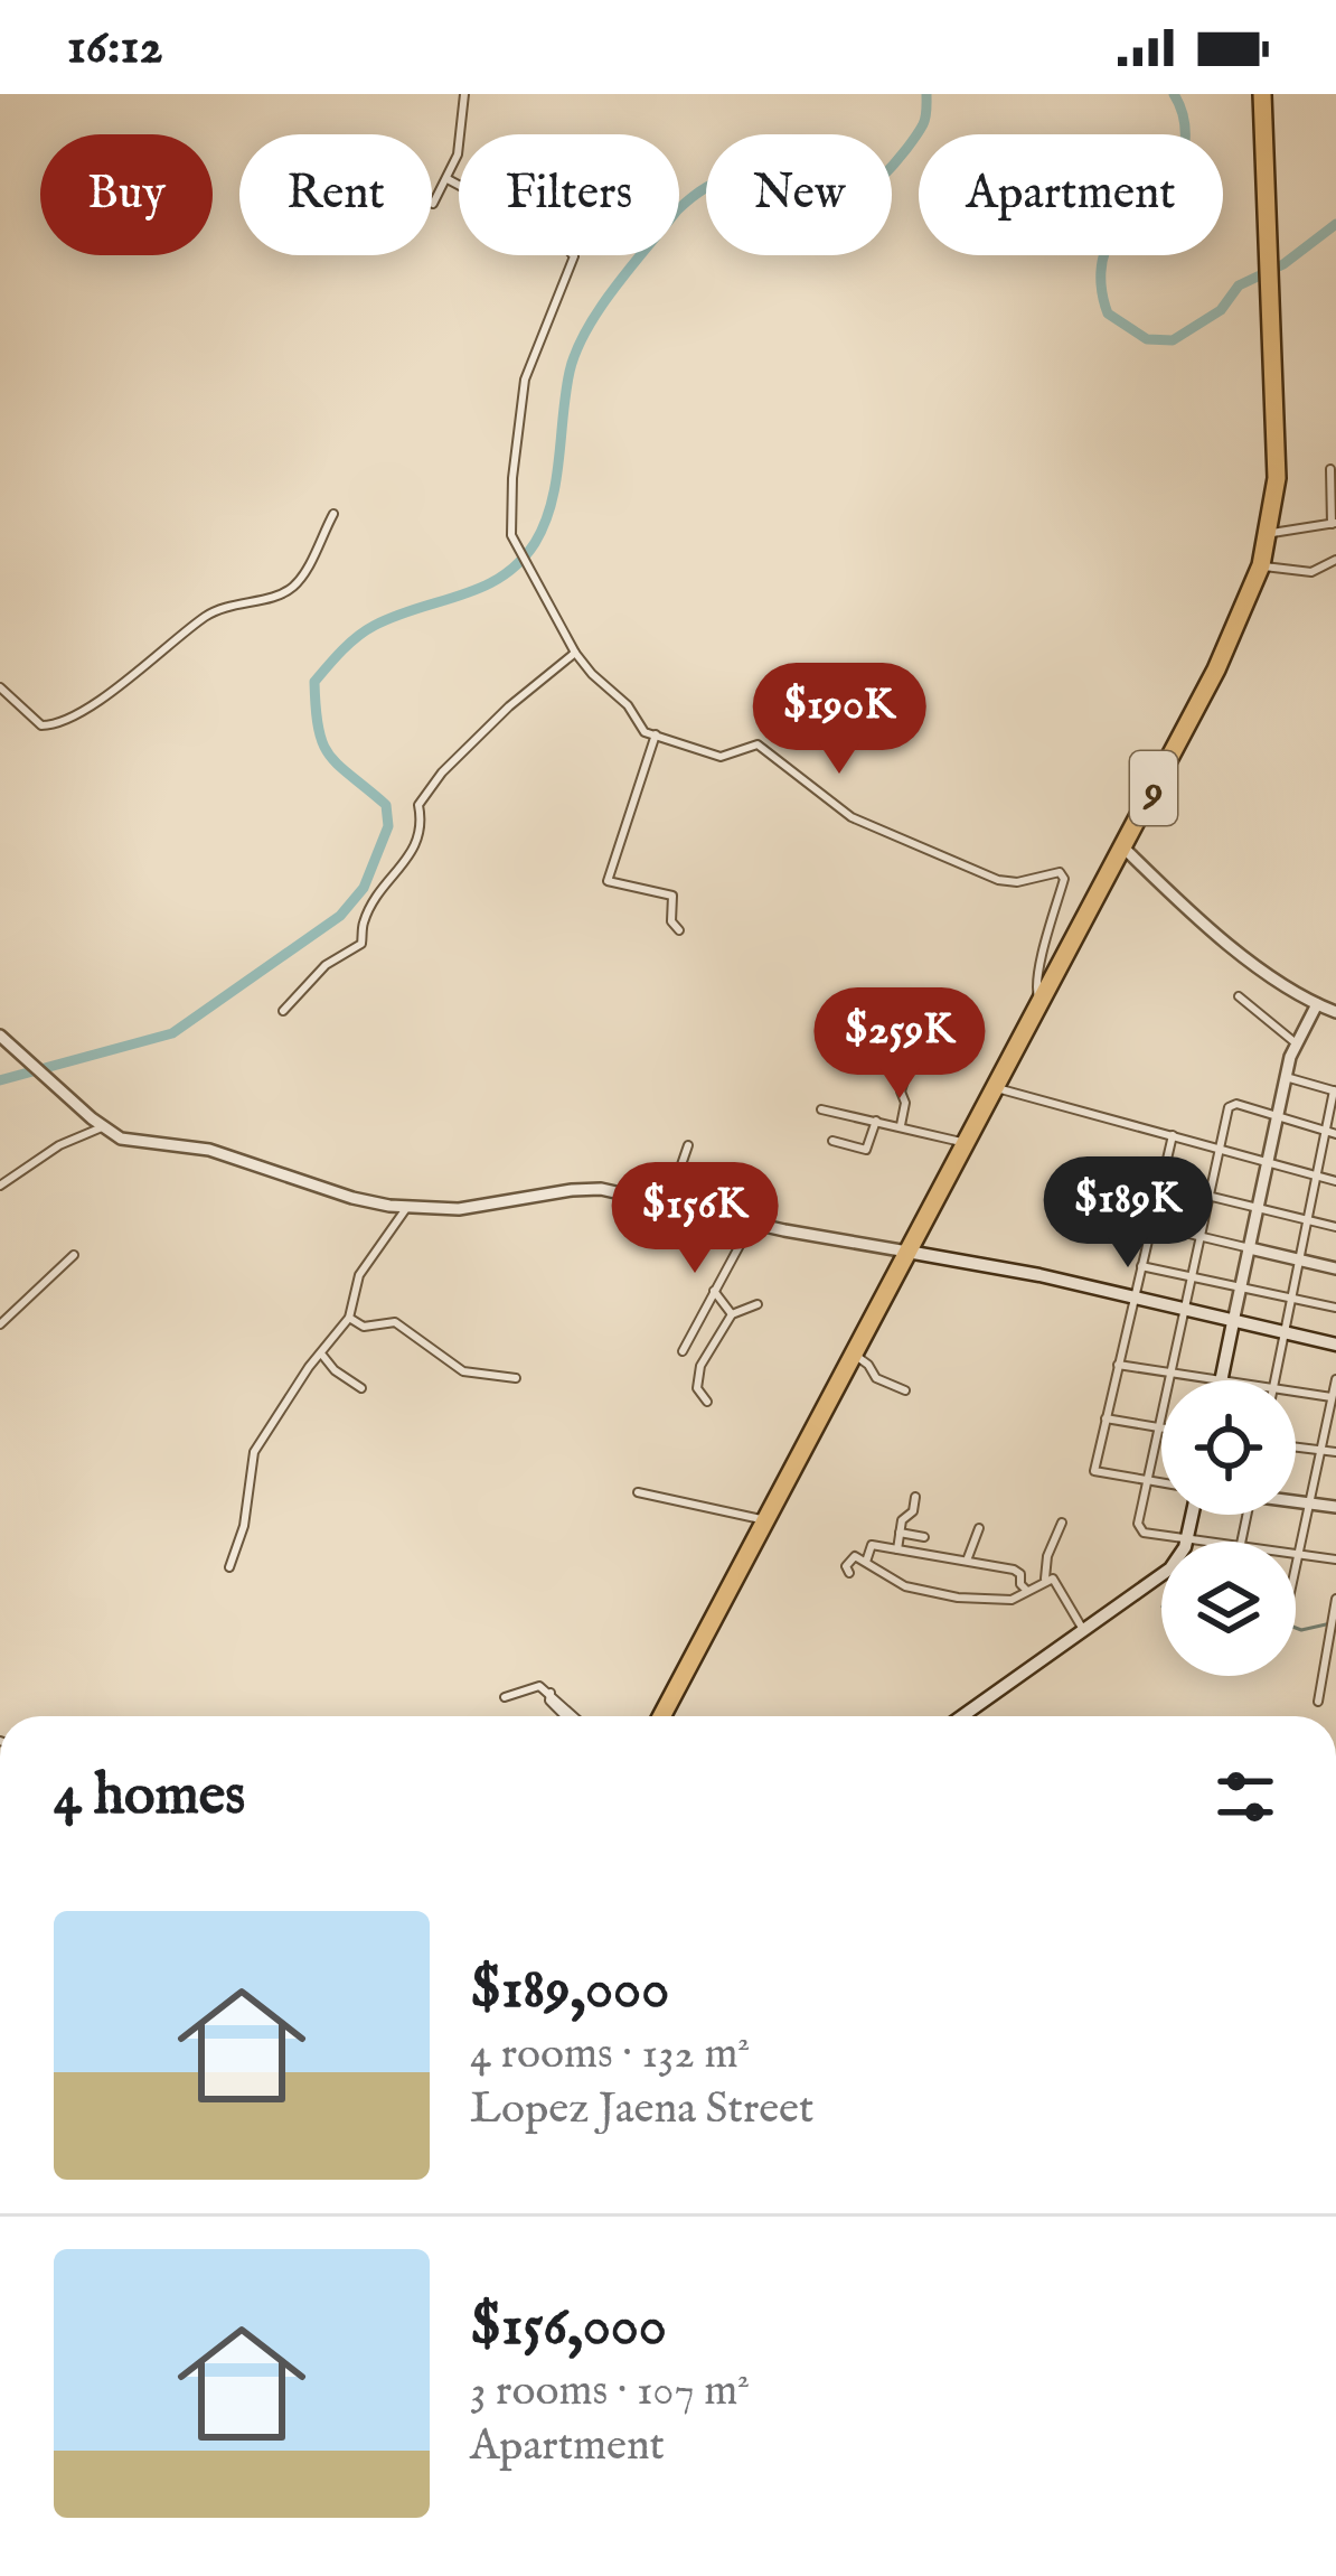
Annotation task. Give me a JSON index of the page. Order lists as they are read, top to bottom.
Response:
{
  "streets": {
    "highway": ["9"]
  },
  "page": {
    "status": "16:12",
    "chip": [
      "Buy",
      "Rent",
      "Filters",
      "New",
      "Apartment"
    ],
    "price": [
      "$190K",
      "$259K",
      "$189K",
      "$156K"
    ],
    "heading": "4 homes",
    "list": [
      {
        "name": "$189,000",
        "note": "4 rooms · 132 m² · Lopez Jaena Street"
      },
      {
        "name": "$156,000",
        "note": "3 rooms · 107 m² · Apartment"
      }
    ]
  }
}
